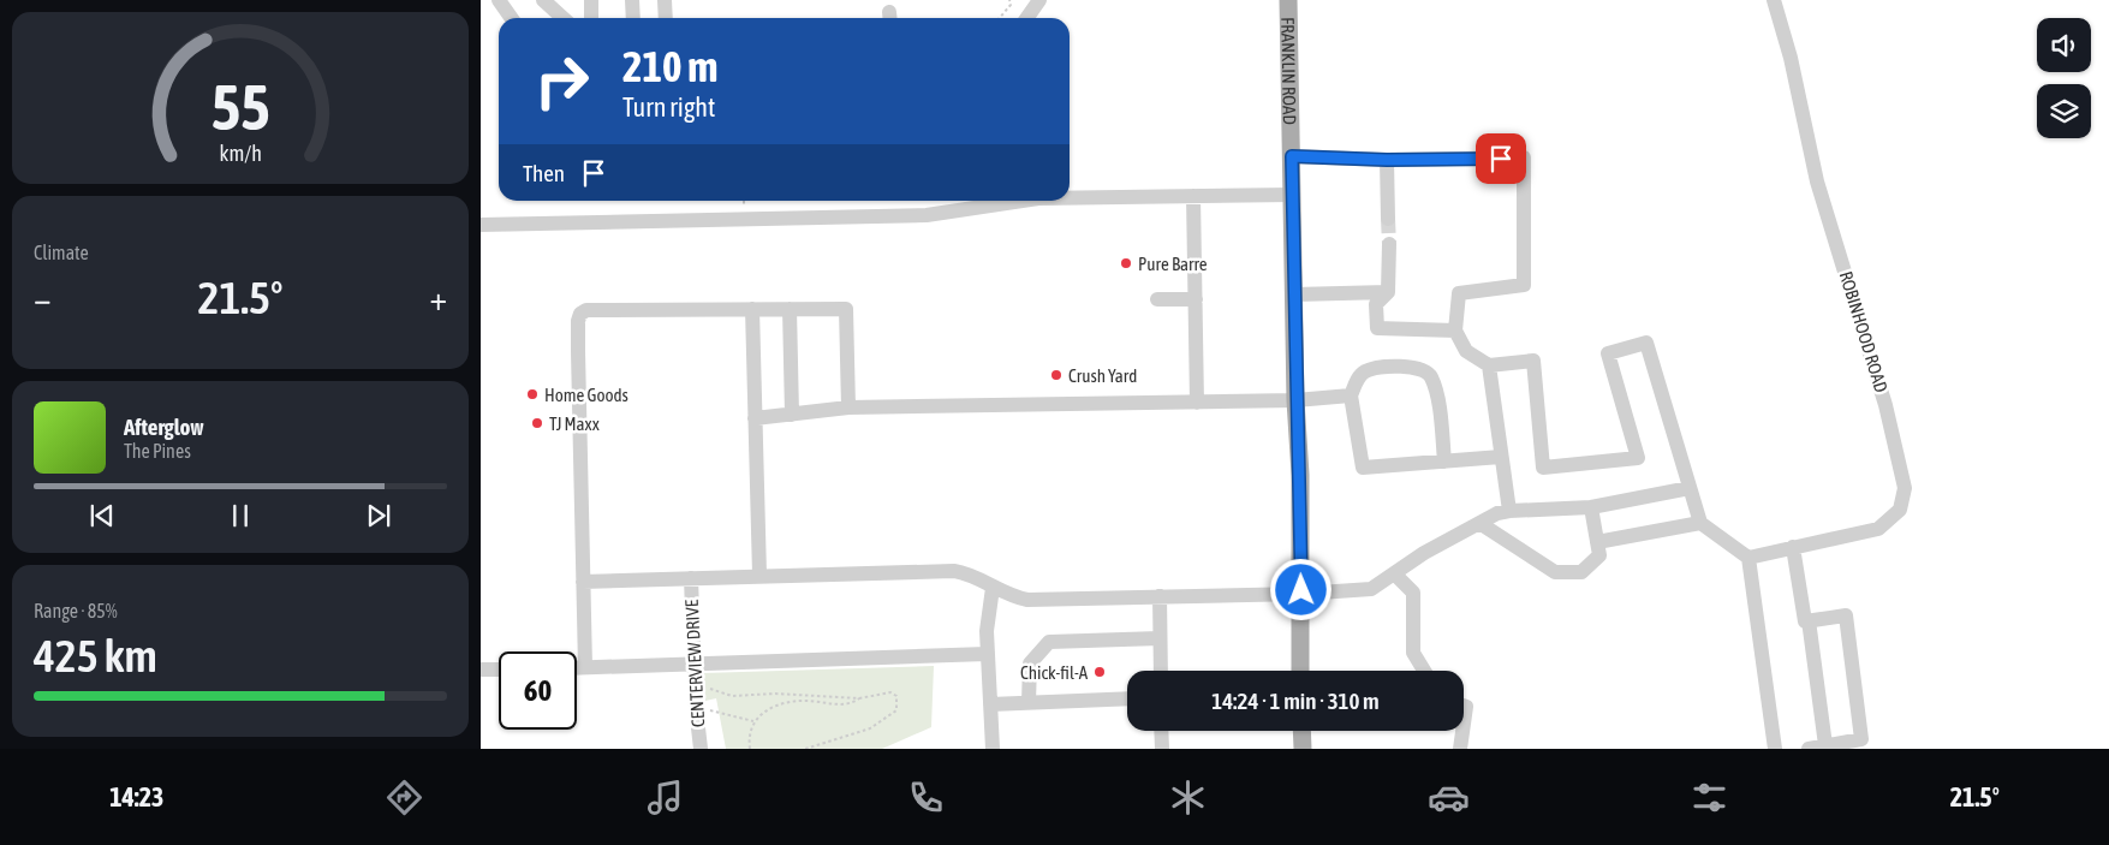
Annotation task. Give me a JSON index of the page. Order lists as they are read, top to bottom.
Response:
{
  "streets": {
    "main road": ["FRANKLIN ROAD"],
    "street": ["ROBINHOOD ROAD", "CENTERVIEW DRIVE"]
  },
  "places": [
    "Pure Barre",
    "Crush Yard",
    "Home Goods",
    "TJ Maxx",
    "Chick-fil-A"
  ],
  "page": {
    "turn": ["210 m", "Turn right"],
    "then": "Then",
    "tile": [
      "Climate",
      ["Range · 85%", "425 km"]
    ],
    "heat": ["−", "21.5°", "+"],
    "song": ["Afterglow", "The Pines"],
    "limit": "60",
    "trip": "14:24 · 1 min · 310 m",
    "tabs": ["14:23", "21.5°"],
    "gauge": ["55", "km/h"]
  }
}
